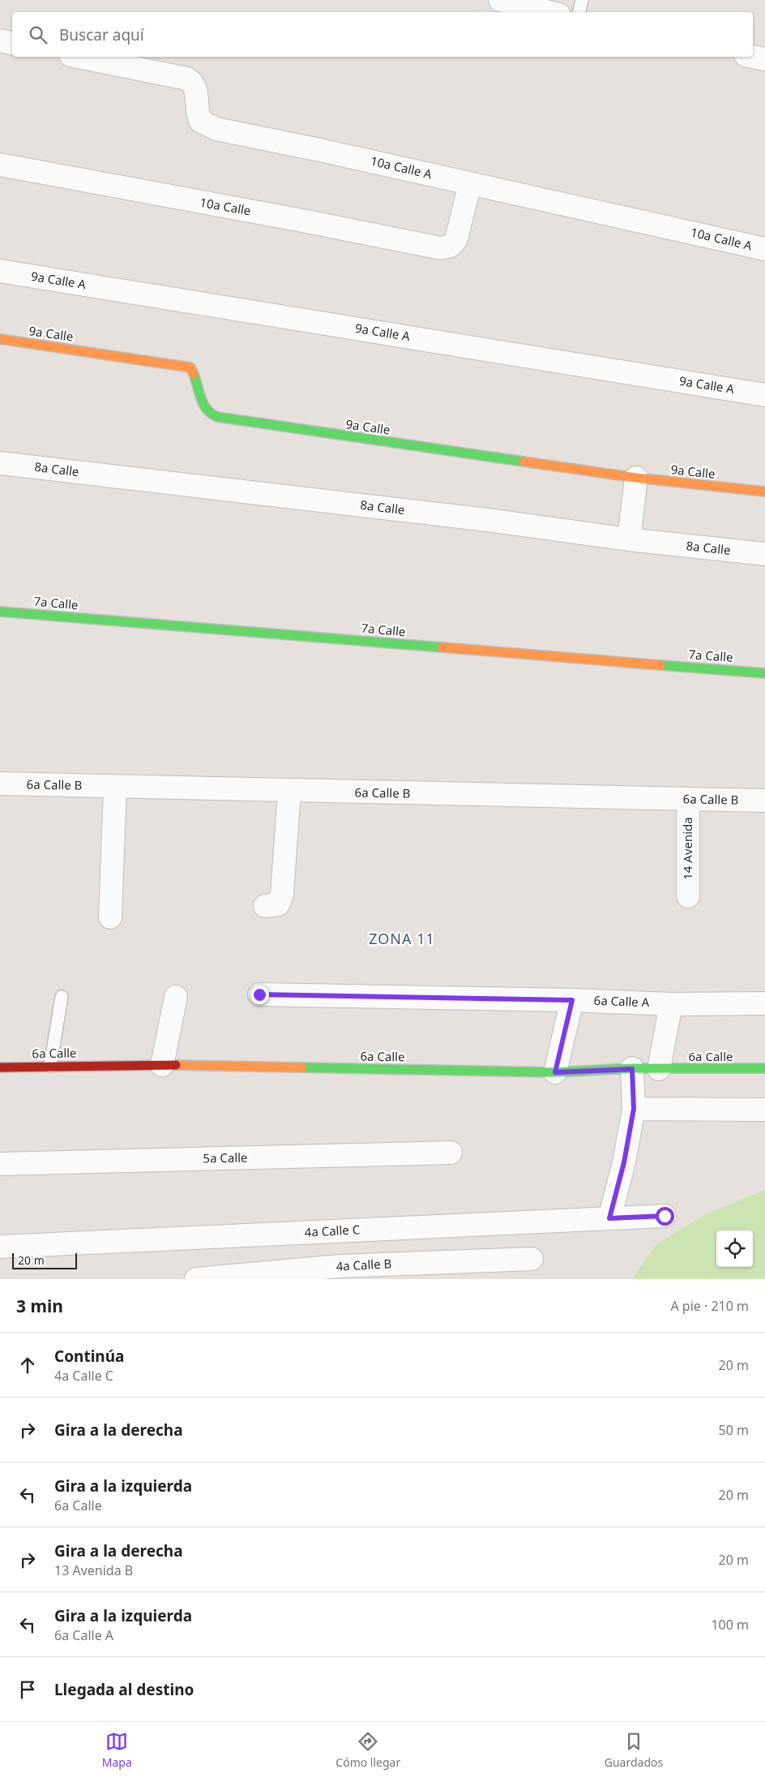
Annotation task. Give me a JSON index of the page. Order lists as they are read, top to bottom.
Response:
{
  "streets": {
    "street": [
      "10a Calle A",
      "10a Calle",
      "9a Calle A",
      "9a Calle",
      "8a Calle",
      "7a Calle",
      "6a Calle B",
      "14 Avenida",
      "6a Calle A",
      "6a Calle",
      "5a Calle",
      "4a Calle C",
      "4a Calle B"
    ]
  },
  "crossings": [
    ["10a Calle A", "10a Calle"],
    ["6a Calle B", "14 Avenida"]
  ],
  "districts": ["ZONA 11"],
  "scale_bar": "20 m",
  "page": {
    "search": "Buscar aquí",
    "scale": "20 m",
    "heading": ["3 min", "A pie · 210 m"],
    "list": [
      ["Continúa", "4a Calle C", "20 m"],
      ["Gira a la derecha", "50 m"],
      ["Gira a la izquierda", "6a Calle", "20 m"],
      ["Gira a la derecha", "13 Avenida B", "20 m"],
      ["Gira a la izquierda", "6a Calle A", "100 m"],
      "Llegada al destino"
    ],
    "nav": ["Mapa", "Cómo llegar", "Guardados"]
  }
}
